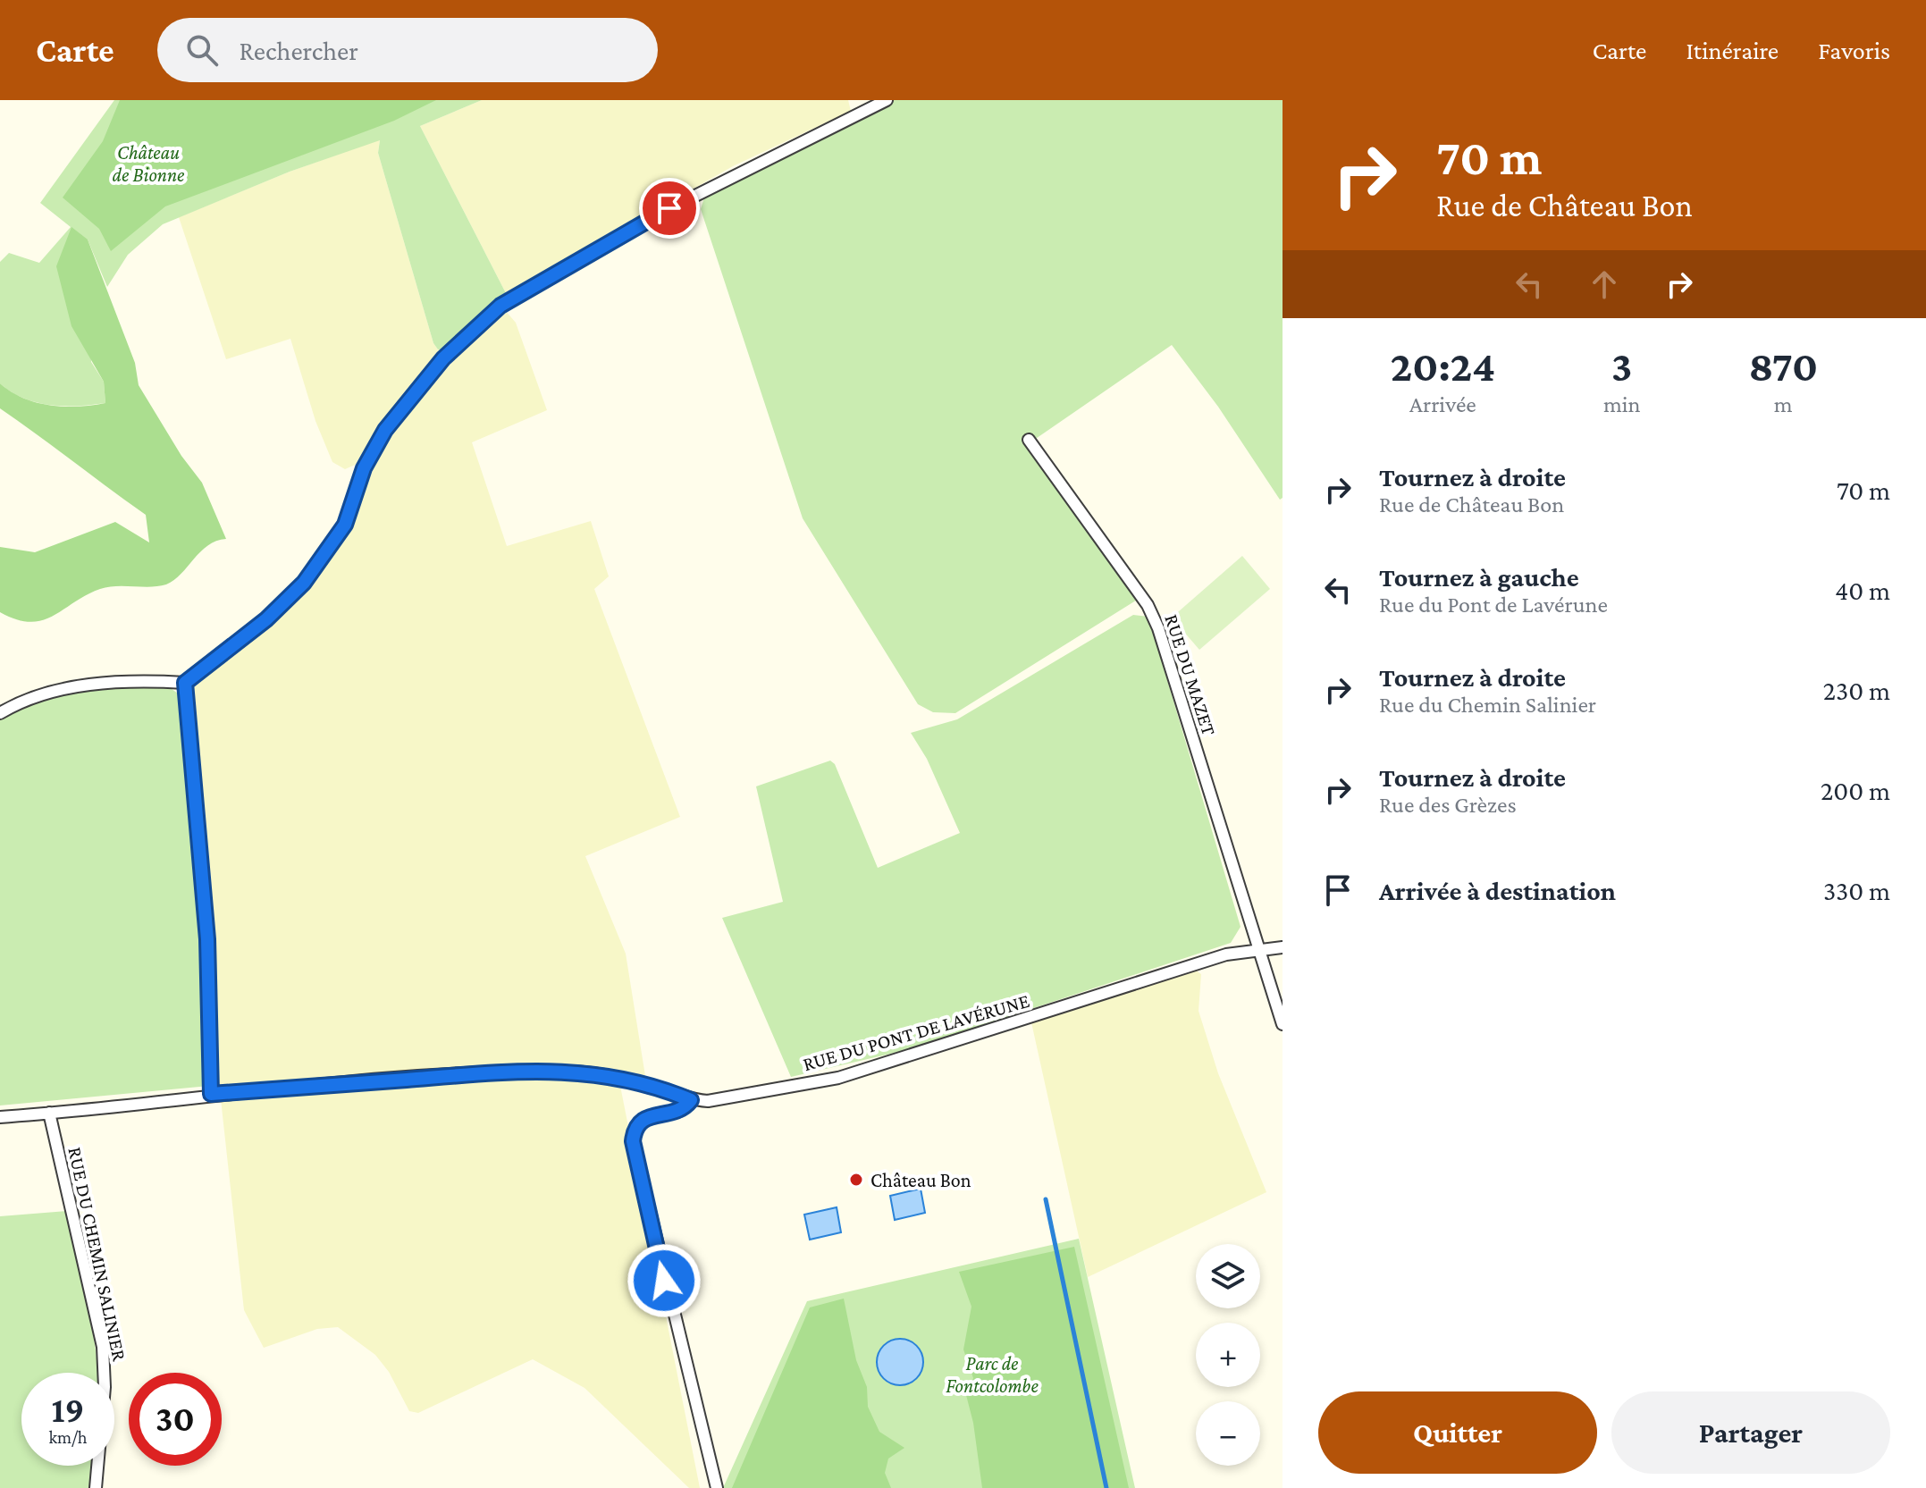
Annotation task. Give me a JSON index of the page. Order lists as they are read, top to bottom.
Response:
{
  "streets": {
    "street": ["RUE DU MAZET", "RUE DU PONT DE LAVÉRUNE", "RUE DU CHEMIN SALINIER"]
  },
  "crossings": [
    ["RUE DU MAZET", "RUE DU PONT DE LAVÉRUNE"],
    ["RUE DU PONT DE LAVÉRUNE", "RUE DU CHEMIN SALINIER"]
  ],
  "parks": ["Château de Bionne", "Parc de Fontcolombe"],
  "places": ["Château Bon"],
  "page": {
    "header": "Carte",
    "search": "Rechercher",
    "nav": ["Carte", "Itinéraire", "Favoris"],
    "turn": ["70 m", "Rue de Château Bon"],
    "eta": [
      "20:24",
      "Arrivée",
      "3",
      "min",
      "870",
      "m"
    ],
    "list": [
      {
        "name": "Tournez à droite",
        "note": "Rue de Château Bon",
        "value": "70 m"
      },
      {
        "name": "Tournez à gauche",
        "note": "Rue du Pont de Lavérune",
        "value": "40 m"
      },
      {
        "name": "Tournez à droite",
        "note": "Rue du Chemin Salinier",
        "value": "230 m"
      },
      {
        "name": "Tournez à droite",
        "note": "Rue des Grèzes",
        "value": "200 m"
      },
      {
        "name": "Arrivée à destination",
        "value": "330 m"
      }
    ],
    "map_buttons": ["+", "−"],
    "speed": "19 km/h",
    "limit": "30",
    "buttons": ["Quitter", "Partager"]
  }
}
